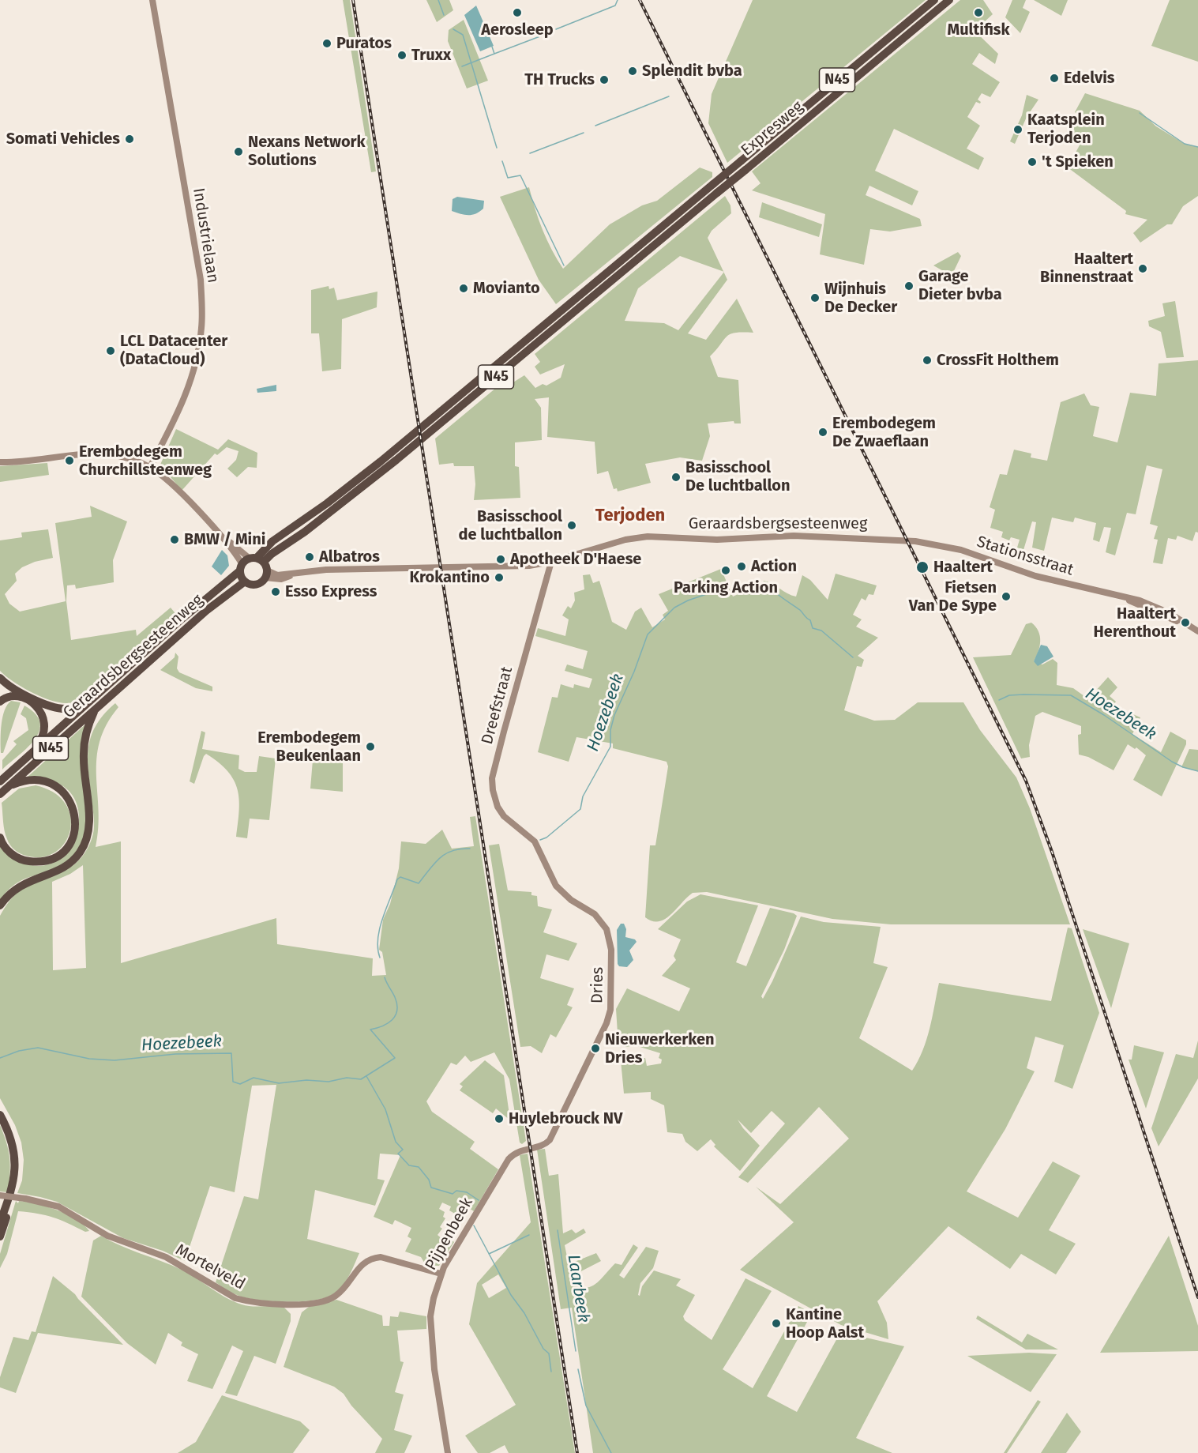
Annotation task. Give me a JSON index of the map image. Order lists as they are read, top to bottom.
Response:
{
  "streets": {
    "highway": ["N45", "Expresweg", "Geraardsbergsesteenweg"],
    "street": [
      "Industrielaan",
      "Stationsstraat",
      "Dreefstraat",
      "Dries",
      "Pijpenbeek",
      "Mortelveld"
    ]
  },
  "crossings": [
    ["Expresweg", "Geraardsbergsesteenweg"],
    ["Geraardsbergsesteenweg", "Stationsstraat"],
    ["Geraardsbergsesteenweg", "Dreefstraat"],
    ["Dreefstraat", "Dries"],
    ["Dries", "Pijpenbeek"],
    ["Pijpenbeek", "Mortelveld"]
  ],
  "districts": ["Terjoden"],
  "water": ["Hoezebeek", "Laarbeek"],
  "places": [
    "Aerosleep",
    "Multifisk",
    "Puratos",
    "Truxx",
    "Splendit bvba",
    "Edelvis",
    "TH Trucks",
    "Kaatsplein Terjoden",
    "Somati Vehicles",
    "Nexans Network Solutions",
    "'t Spieken",
    "Haaltert Binnenstraat",
    "Garage Dieter bvba",
    "Movianto",
    "Wijnhuis De Decker",
    "LCL Datacenter (DataCloud)",
    "CrossFit Holthem",
    "Erembodegem De Zwaeflaan",
    "Erembodegem Churchillsteenweg",
    "Basisschool De luchtballon",
    "Basisschool de luchtballon",
    "BMW / Mini",
    "Albatros",
    "Apotheek D'Haese",
    "Action",
    "Haaltert",
    "Parking Action",
    "Krokantino",
    "Esso Express",
    "Fietsen Van De Sype",
    "Haaltert Herenthout",
    "Erembodegem Beukenlaan",
    "Nieuwerkerken Dries",
    "Huylebrouck NV",
    "Kantine Hoop Aalst"
  ]
}
